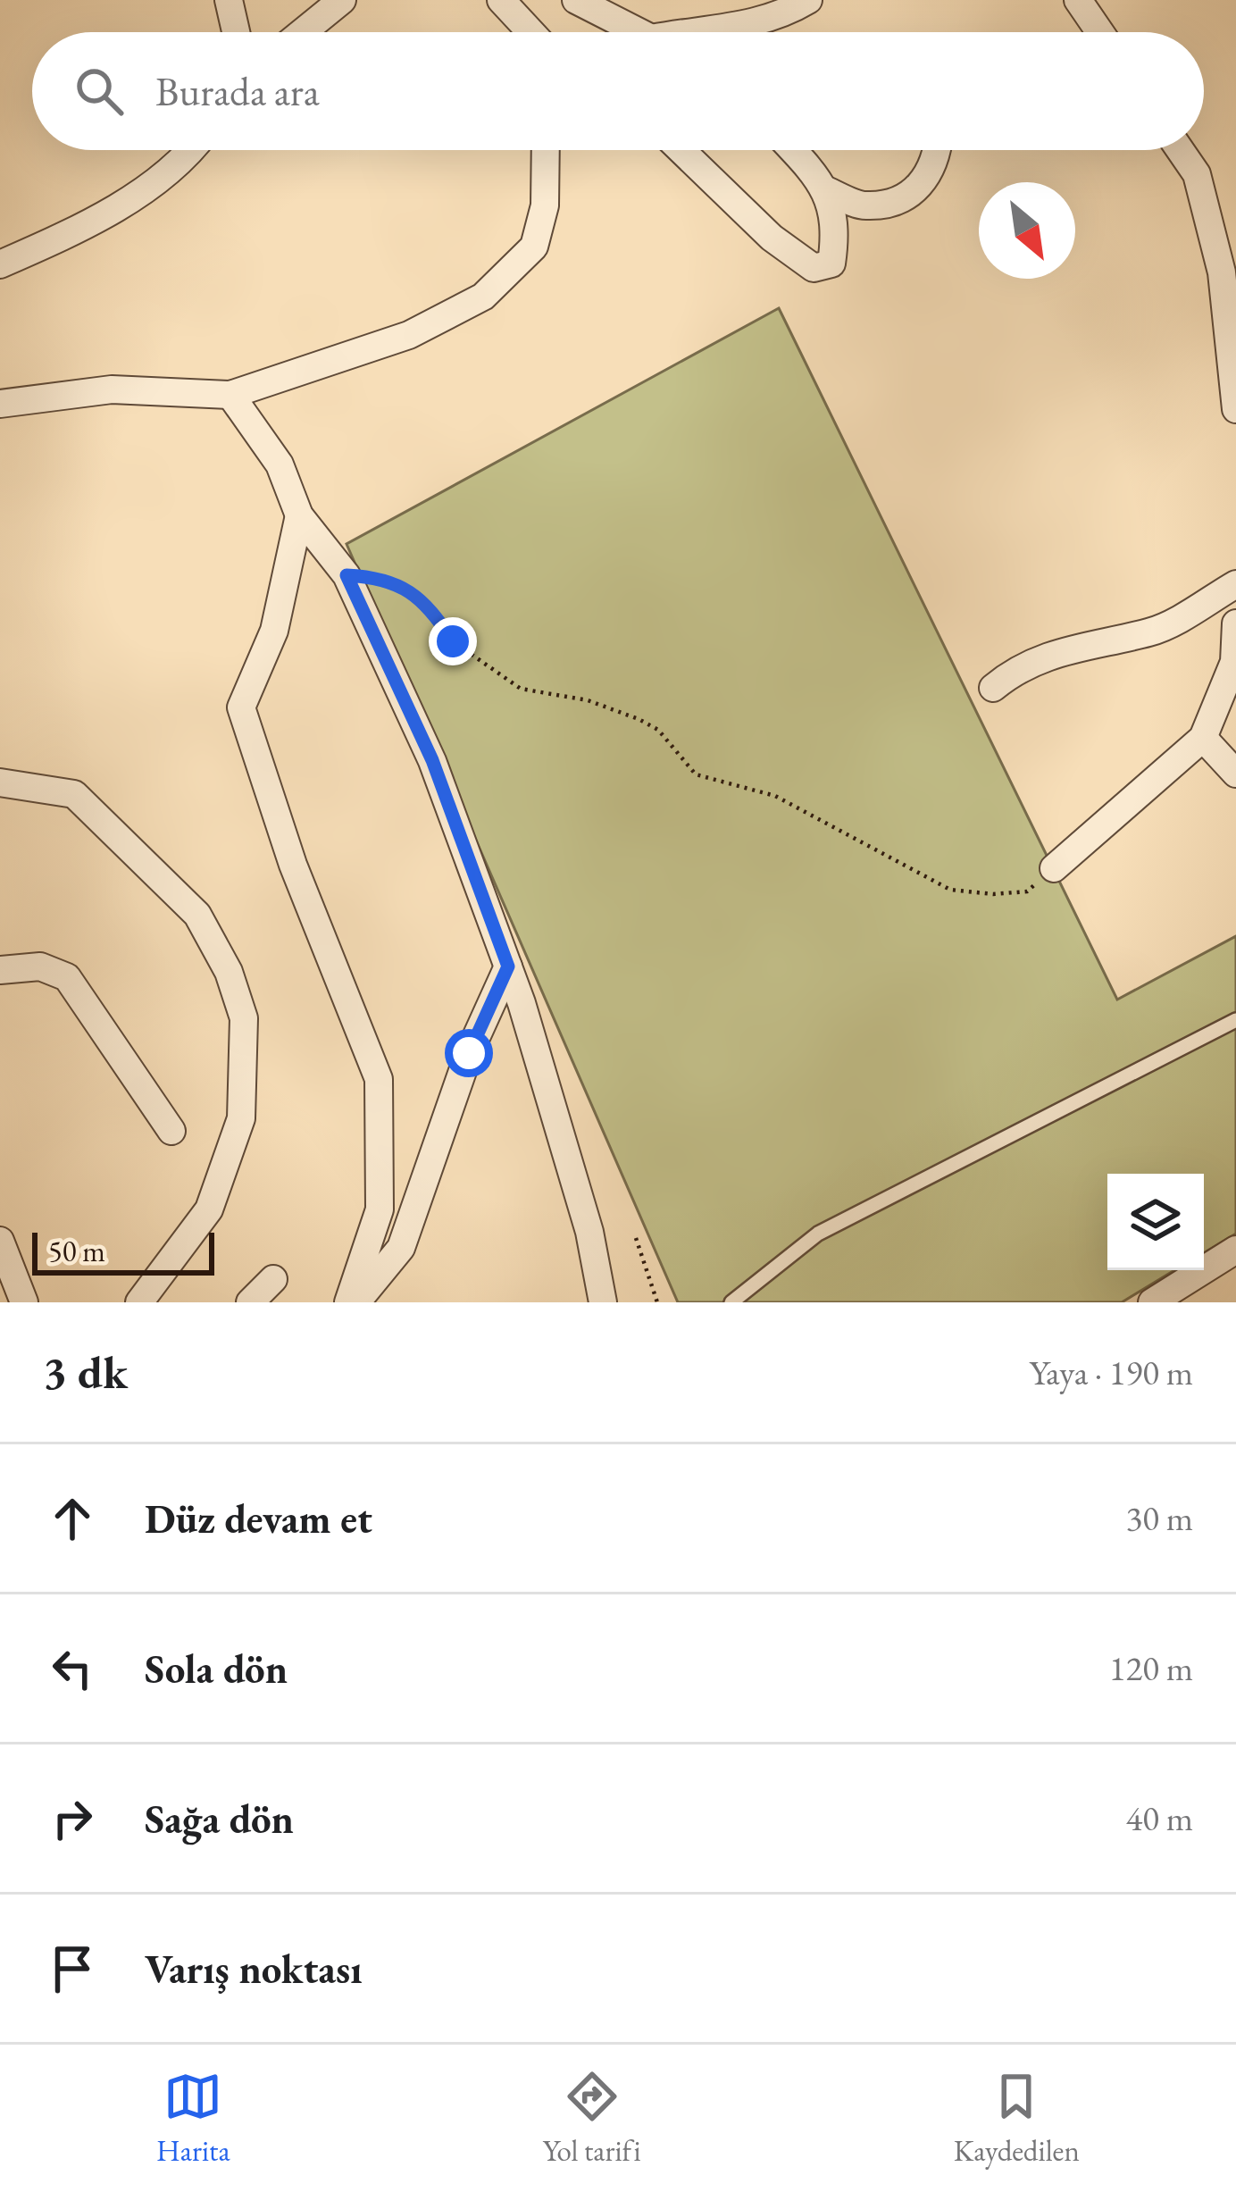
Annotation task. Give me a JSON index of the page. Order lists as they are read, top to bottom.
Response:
{
  "scale_bar": "50 m",
  "north": "bottom right",
  "page": {
    "search": "Burada ara",
    "scale": "50 m",
    "heading": ["3 dk", "Yaya · 190 m"],
    "list": [
      ["Düz devam et", "30 m"],
      ["Sola dön", "120 m"],
      ["Sağa dön", "40 m"],
      "Varış noktası"
    ],
    "nav": ["Harita", "Yol tarifi", "Kaydedilen"]
  }
}
